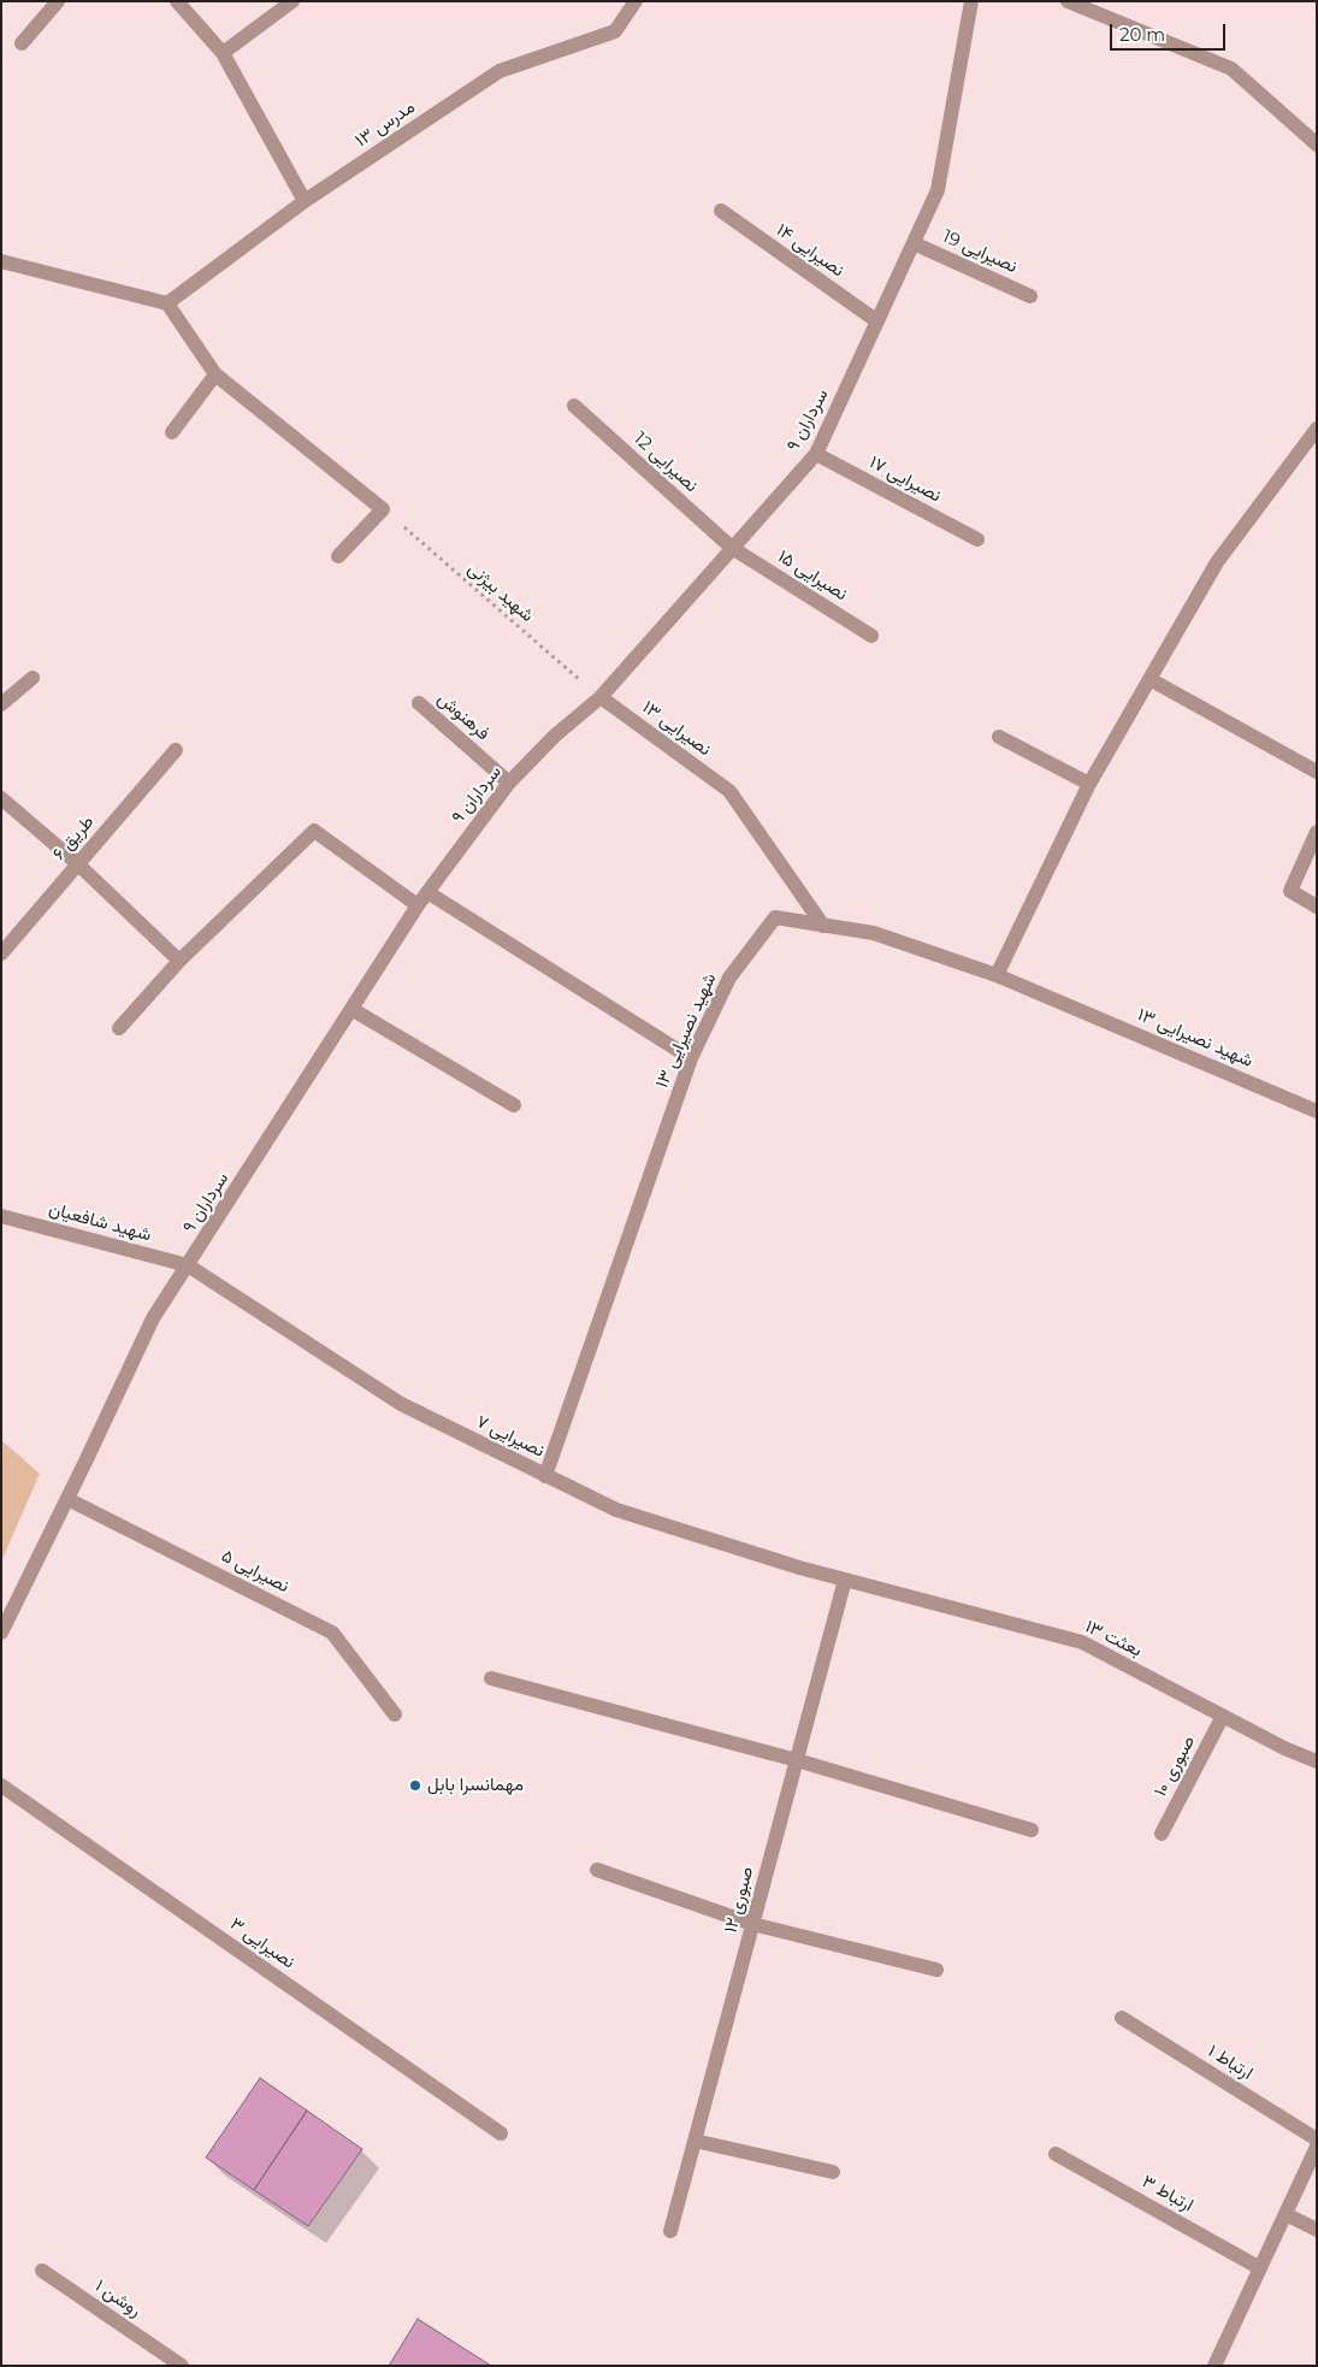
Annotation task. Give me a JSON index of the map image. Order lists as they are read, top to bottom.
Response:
{
  "streets": {
    "street": [
      "مدرس ۱۳",
      "نصیرایی ۱۴",
      "نصیرایی 19",
      "سرداران ۹",
      "نصیرایی 12",
      "نصیرایی ۱۷",
      "نصیرایی ۱۵",
      "فرهنوش",
      "نصیرایی ۱۳",
      "طریق ۶",
      "شهید نصیرایی ۱۳",
      "شهید شافعیان",
      "نصیرایی ۷",
      "نصیرایی ۵",
      "بعثت ۱۳",
      "صبوری ۱۰",
      "صبوری ۱۲",
      "نصیرایی ۳",
      "ارتباط ۱",
      "ارتباط ۳",
      "روشن ۱"
    ],
    "path": ["شهید بیژنی"]
  },
  "crossings": [
    ["نصیرایی ۱۴", "سرداران ۹"],
    ["نصیرایی 19", "سرداران ۹"],
    ["سرداران ۹", "نصیرایی 12"],
    ["سرداران ۹", "نصیرایی ۱۷"],
    ["سرداران ۹", "نصیرایی ۱۵"],
    ["سرداران ۹", "شهید بیژنی"],
    ["سرداران ۹", "فرهنوش"],
    ["سرداران ۹", "نصیرایی ۱۳"],
    ["سرداران ۹", "شهید شافعیان"],
    ["سرداران ۹", "نصیرایی ۷"],
    ["سرداران ۹", "نصیرایی ۵"],
    ["نصیرایی 12", "نصیرایی ۱۵"],
    ["شهید بیژنی", "نصیرایی ۱۳"],
    ["نصیرایی ۱۳", "شهید نصیرایی ۱۳"],
    ["شهید نصیرایی ۱۳", "نصیرایی ۷"],
    ["شهید شافعیان", "نصیرایی ۷"],
    ["نصیرایی ۷", "بعثت ۱۳"],
    ["نصیرایی ۷", "صبوری ۱۲"],
    ["بعثت ۱۳", "صبوری ۱۰"],
    ["بعثت ۱۳", "صبوری ۱۲"]
  ],
  "places": ["مهمانسرا بابل"],
  "scale_bar": "20 m"
}
